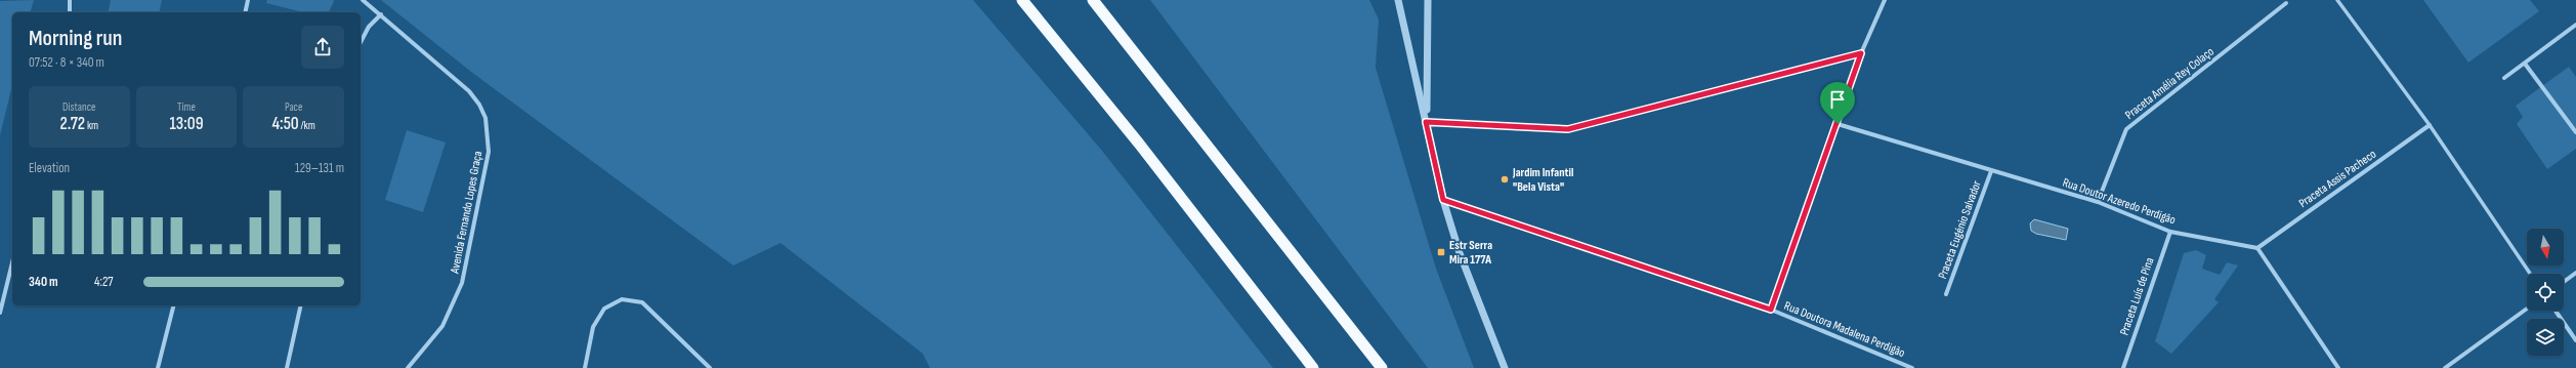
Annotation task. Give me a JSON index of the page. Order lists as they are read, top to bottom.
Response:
{
  "streets": {
    "street": [
      "Praceta Amélia Rey Colaço",
      "Praceta Assis Pacheco",
      "Rua Doutor Azeredo Perdigão",
      "Avenida Fernando Lopes Graça",
      "Praceta Eugénio Salvador",
      "Praceta Luís de Pina",
      "Rua Doutora Madalena Perdigão"
    ]
  },
  "crossings": [
    ["Praceta Amélia Rey Colaço", "Rua Doutor Azeredo Perdigão"],
    ["Praceta Assis Pacheco", "Rua Doutor Azeredo Perdigão"],
    ["Rua Doutor Azeredo Perdigão", "Praceta Eugénio Salvador"],
    ["Rua Doutor Azeredo Perdigão", "Praceta Luís de Pina"]
  ],
  "places": {
    "other": ["Jardim Infantil \"Bela Vista\""],
    "transit": ["Estr Serra Mira 177A"]
  },
  "north": "bottom",
  "page": {
    "heading": ["Morning run", "07:52 · 8 × 340 m"],
    "stats": [
      ["Distance", "2.72 km"],
      ["Time", "13:09"],
      ["Pace", "4:50 /km"]
    ],
    "chart": ["Elevation", "129–131 m"],
    "list": [
      {
        "name": "340 m",
        "note": "4:27"
      }
    ]
  }
}
